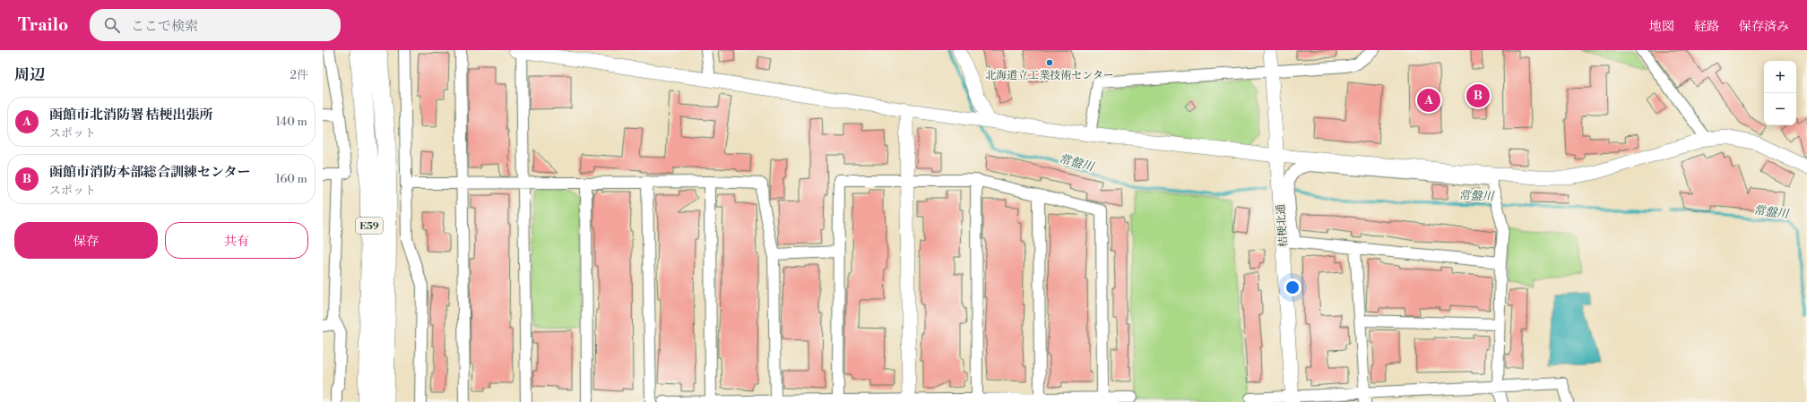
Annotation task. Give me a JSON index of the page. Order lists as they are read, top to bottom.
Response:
{
  "streets": {
    "highway": ["E59"],
    "street": ["桔梗北通"]
  },
  "water": ["常盤川"],
  "places": ["北海道立工業技術センター"],
  "page": {
    "header": "Trailo",
    "search": "ここで検索",
    "nav": ["地図", "経路", "保存済み"],
    "heading": ["周辺", "2件"],
    "map_buttons": ["+", "−"],
    "pins": ["B", "A"],
    "list": [
      {
        "mark": "A",
        "name": "函館市北消防署 桔梗出張所",
        "note": "スポット",
        "value": "140 m"
      },
      {
        "mark": "B",
        "name": "函館市消防本部総合訓練センター",
        "note": "スポット",
        "value": "160 m"
      }
    ],
    "buttons": ["保存", "共有"]
  }
}
